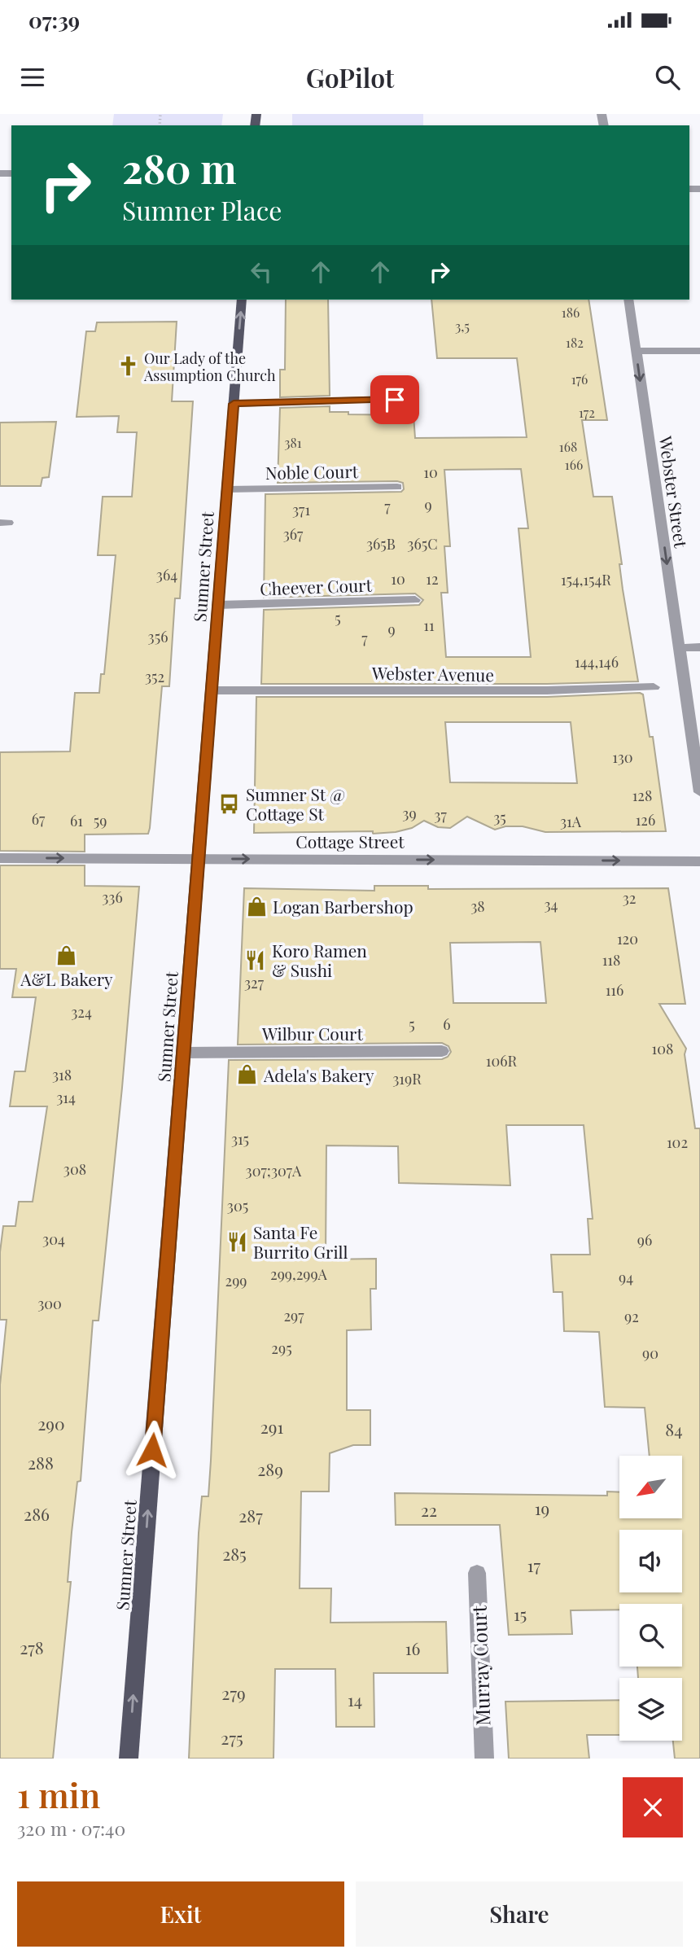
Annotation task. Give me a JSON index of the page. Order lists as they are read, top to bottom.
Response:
{
  "streets": {
    "main road": ["Sumner Street"],
    "street": [
      "Noble Court",
      "Webster Street",
      "Cheever Court",
      "Webster Avenue",
      "Cottage Street",
      "Wilbur Court",
      "Murray Court"
    ]
  },
  "crossings": [
    ["Noble Court", "Sumner Street"],
    ["Sumner Street", "Cheever Court"],
    ["Sumner Street", "Webster Avenue"],
    ["Sumner Street", "Cottage Street"],
    ["Sumner Street", "Wilbur Court"]
  ],
  "one_way": ["Webster Street", "Sumner Street", "Cottage Street"],
  "places": {
    "church": ["Our Lady of the Assumption Church"],
    "bus stop": ["Sumner St @ Cottage St"],
    "shop": ["Logan Barbershop", "A&L Bakery", "Adela's Bakery"],
    "restaurant": ["Koro Ramen & Sushi", "Santa Fe Burrito Grill"]
  },
  "house_numbers": [
    "186",
    "3,5",
    "182",
    "176",
    "172",
    "381",
    "168",
    "166",
    "10",
    "9",
    "7",
    "371",
    "367",
    "365B",
    "365C",
    "364",
    "10",
    "12",
    "154,154R",
    "5",
    "11",
    "9",
    "356",
    "7",
    "144,146",
    "352",
    "130",
    "128",
    "39",
    "37",
    "35",
    "67",
    "126",
    "61",
    "59",
    "31A",
    "336",
    "32",
    "34",
    "38",
    "120",
    "118",
    "327",
    "116",
    "324",
    "5",
    "6",
    "108",
    "106R",
    "318",
    "319R",
    "314",
    "315",
    "102",
    "308",
    "307;307A",
    "305",
    "304",
    "96",
    "299,299A",
    "94",
    "299",
    "300",
    "297",
    "92",
    "295",
    "90",
    "290",
    "291",
    "84",
    "288",
    "289",
    "19",
    "22",
    "286",
    "287",
    "285",
    "17",
    "15",
    "278",
    "16",
    "279",
    "14",
    "275"
  ],
  "north": "bottom left",
  "page": {
    "status": "07:39",
    "header": "GoPilot",
    "turn": ["280 m", "Sumner Place"],
    "heading": ["1 min", "320 m · 07:40"],
    "buttons": ["Exit", "Share"]
  }
}
